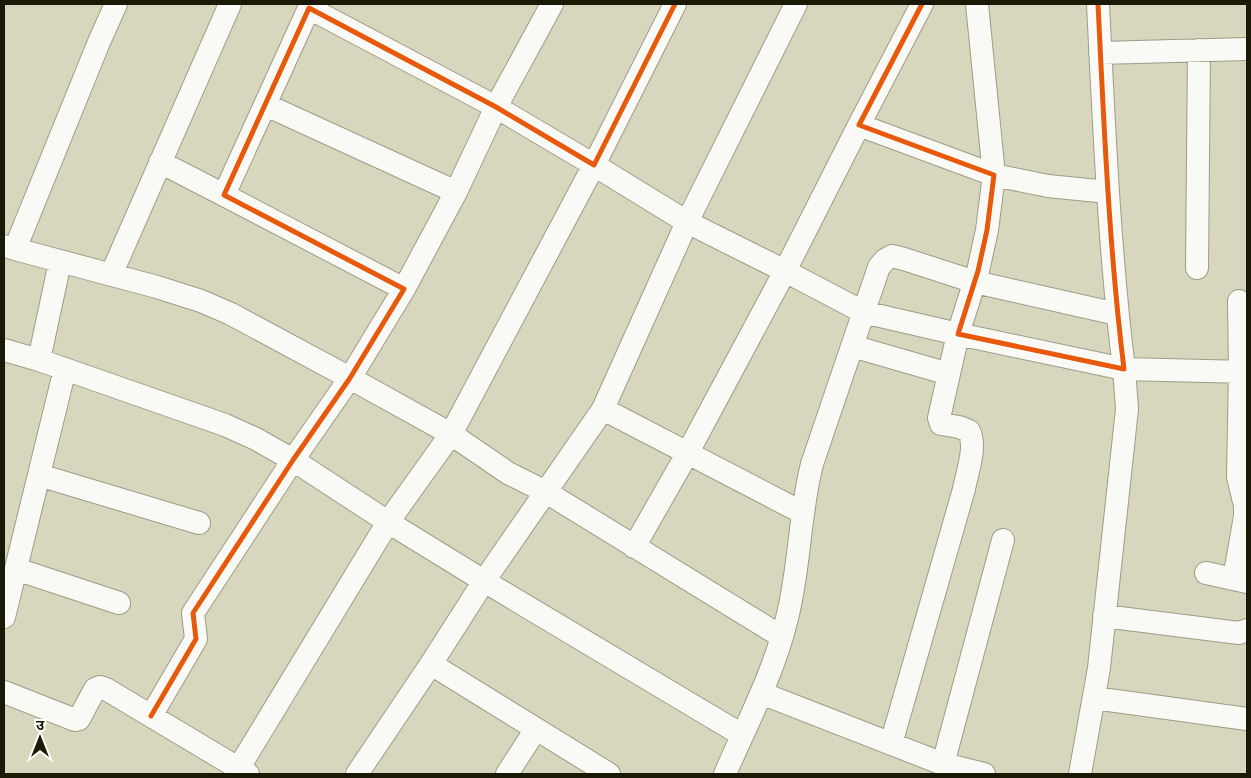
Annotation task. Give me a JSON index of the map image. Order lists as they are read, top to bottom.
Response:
{
  "north": "top"
}
